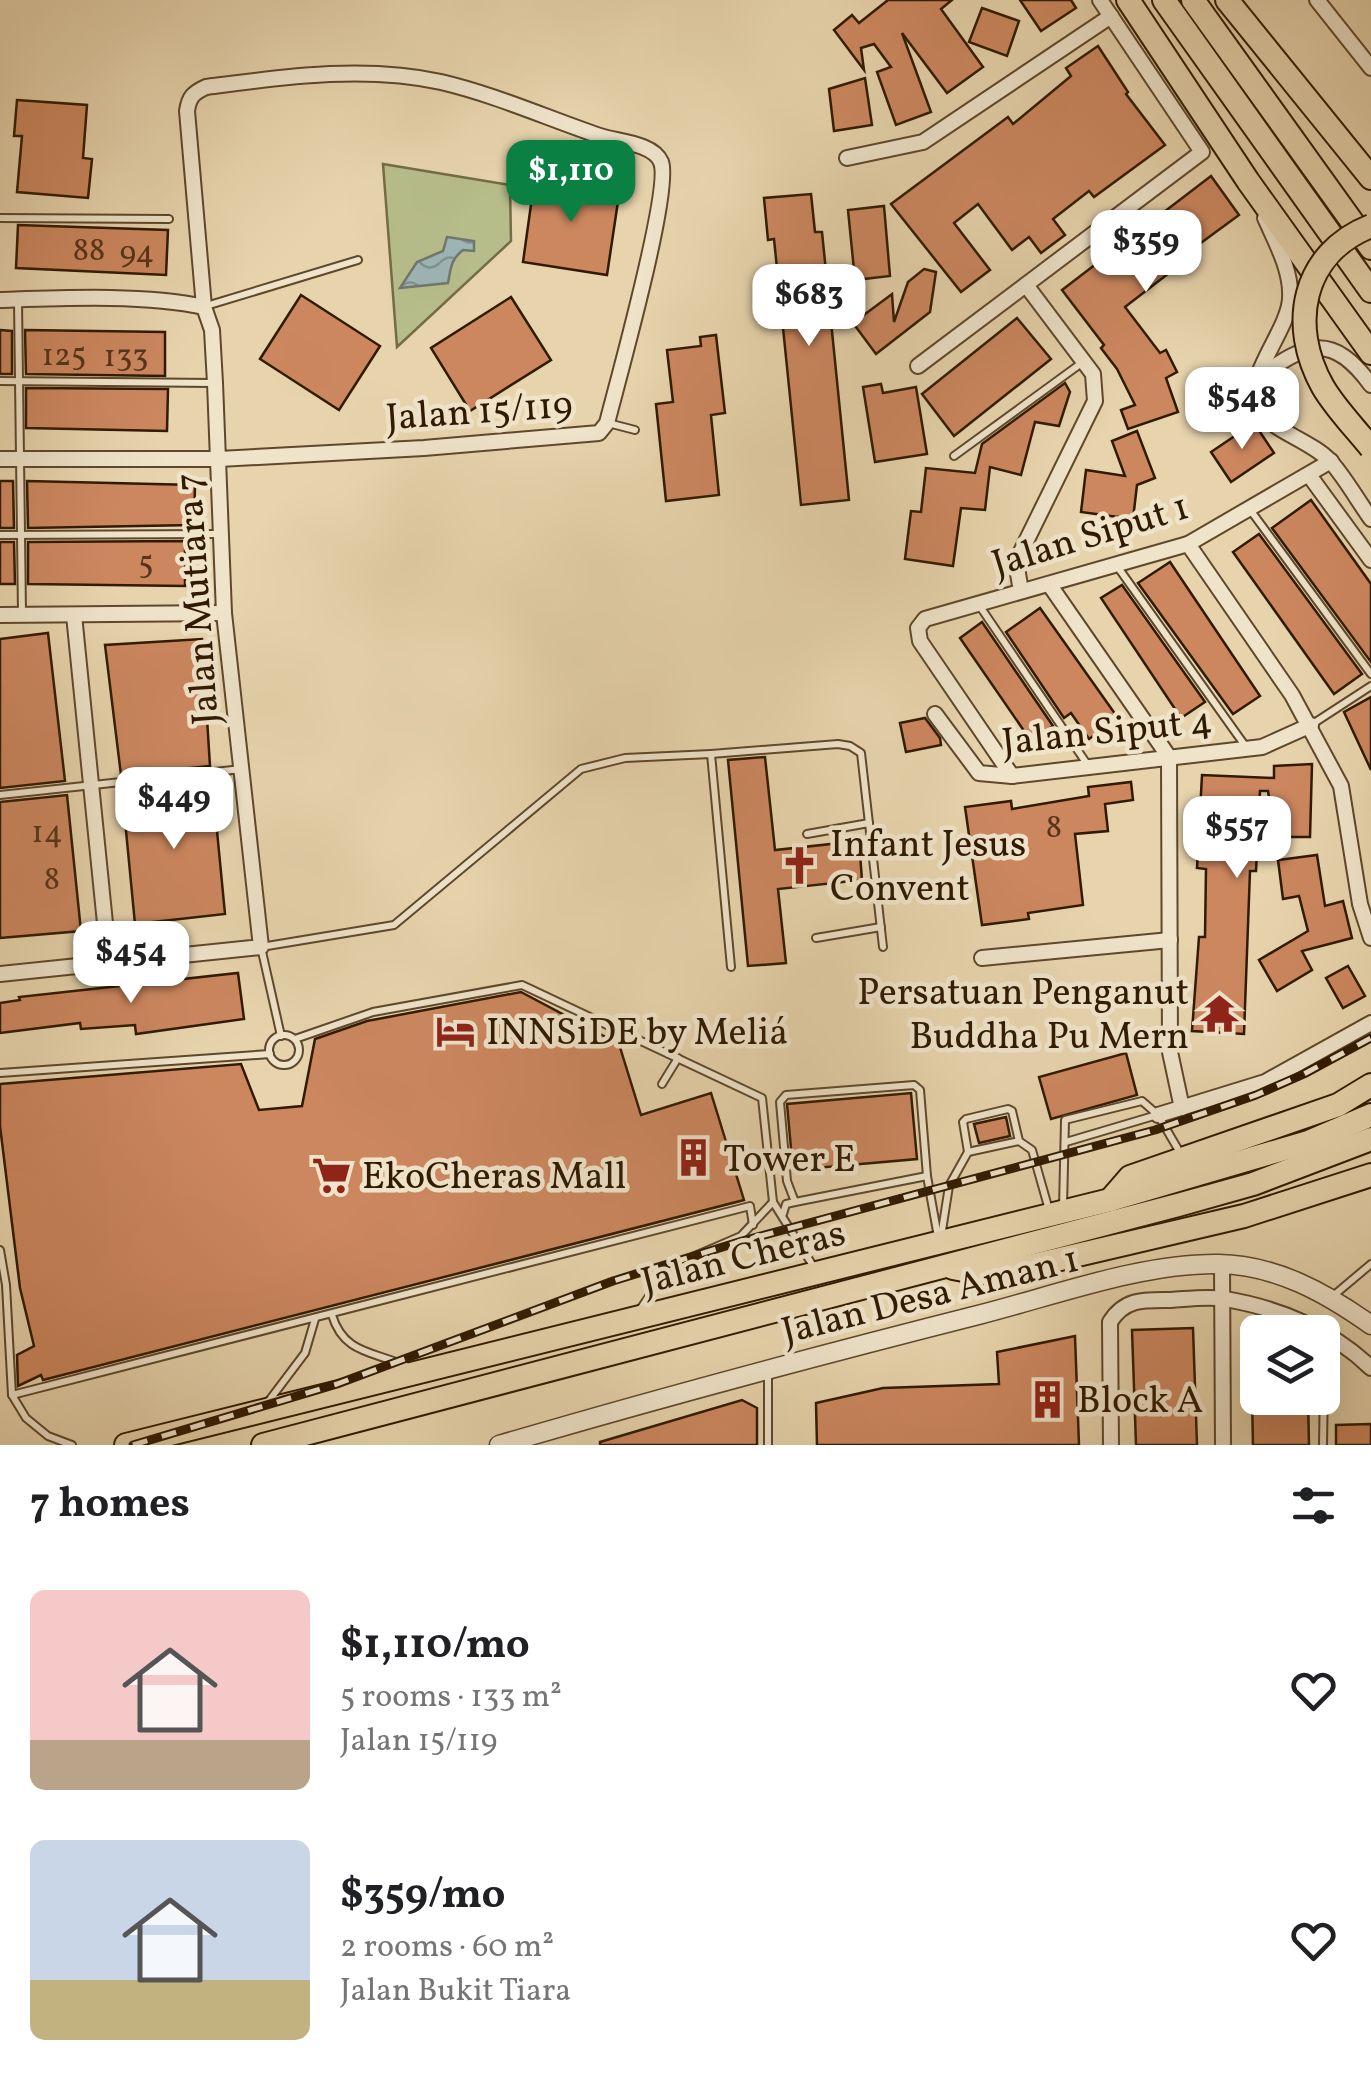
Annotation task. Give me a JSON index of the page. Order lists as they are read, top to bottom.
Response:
{
  "streets": {
    "highway": ["Jalan Cheras"],
    "street": [
      "Jalan 15/119",
      "Jalan Siput 1",
      "Jalan Mutiara 7",
      "Jalan Siput 4",
      "Jalan Desa Aman 1"
    ]
  },
  "crossings": [
    ["Jalan 15/119", "Jalan Mutiara 7"],
    ["Jalan Siput 1", "Jalan Siput 4"]
  ],
  "places": {
    "church": ["Infant Jesus Convent"],
    "temple": ["Persatuan Penganut Buddha Pu Mern"],
    "hotel": ["INNSiDE by Meliá"],
    "building": ["Tower E", "Block A"],
    "supermarket": ["EkoCheras Mall"]
  },
  "house_numbers": [
    "88",
    "94",
    "125",
    "133",
    "5",
    "8",
    "14",
    "8"
  ],
  "page": {
    "price": [
      "$1,110",
      "$359",
      "$683",
      "$548",
      "$449",
      "$557",
      "$454"
    ],
    "heading": "7 homes",
    "list": [
      {
        "name": "$1,110/mo",
        "note": "5 rooms · 133 m² · Jalan 15/119"
      },
      {
        "name": "$359/mo",
        "note": "2 rooms · 60 m² · Jalan Bukit Tiara"
      }
    ]
  }
}
